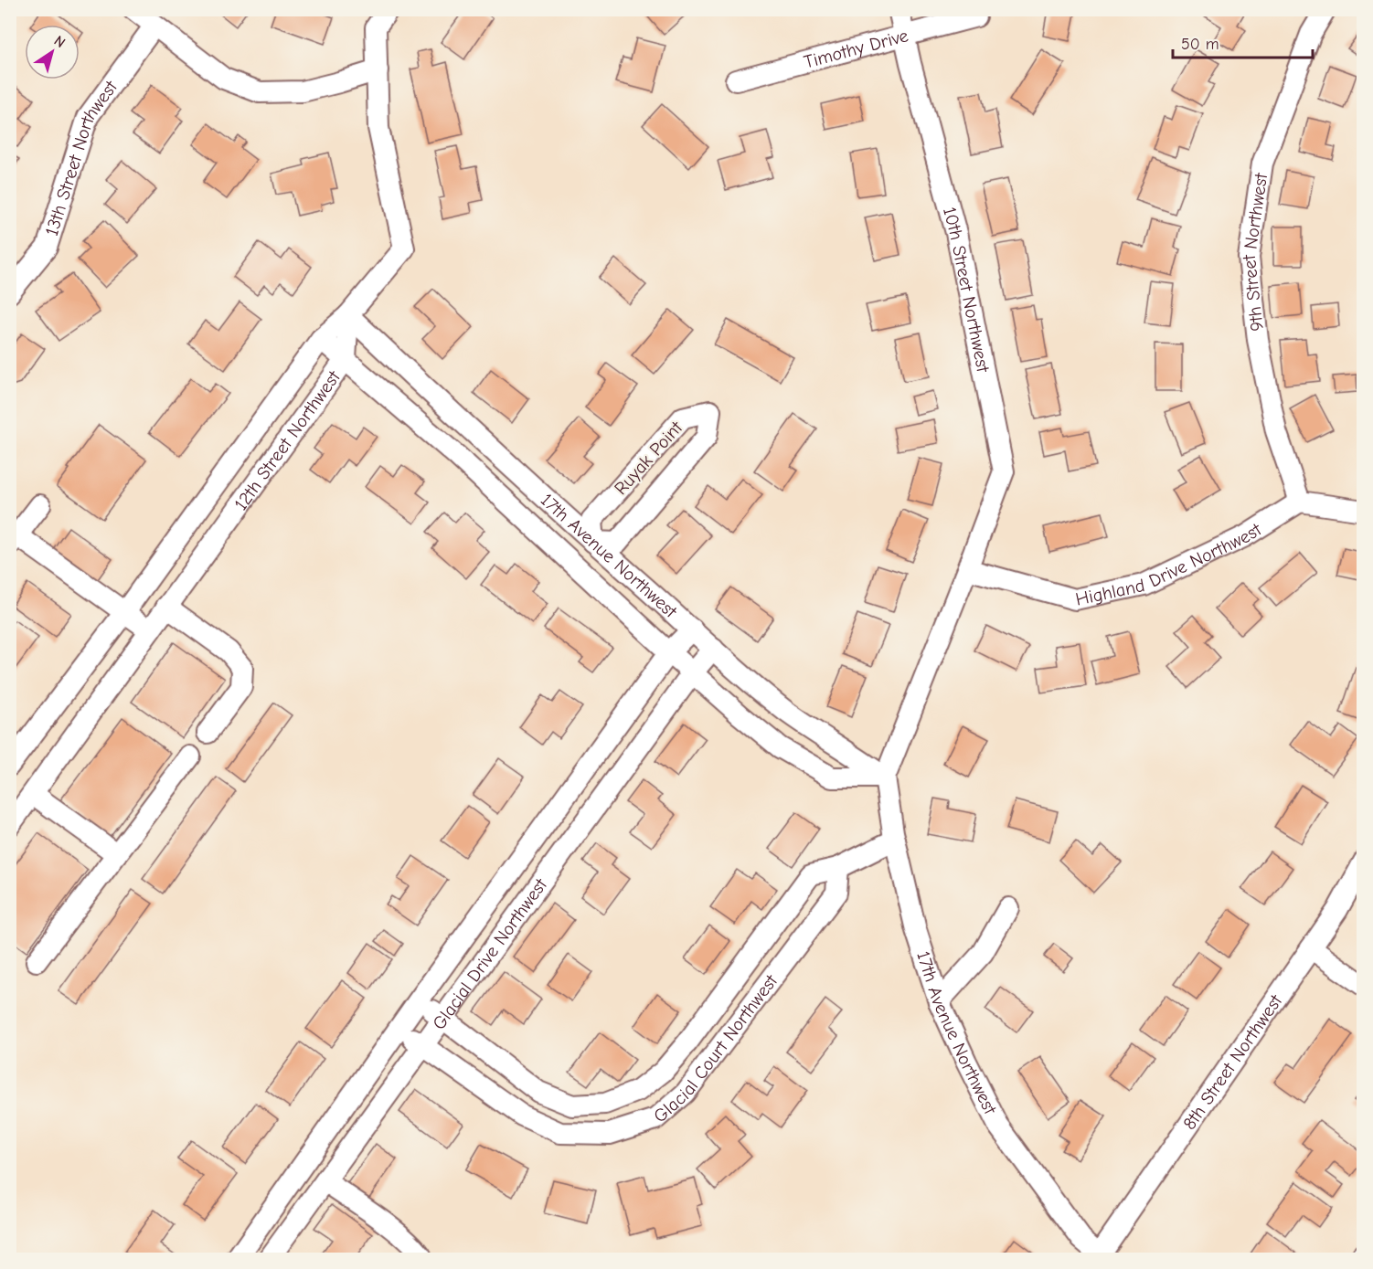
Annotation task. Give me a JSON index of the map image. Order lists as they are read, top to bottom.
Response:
{
  "streets": {
    "street": [
      "Timothy Drive",
      "13th Street Northwest",
      "9th Street Northwest",
      "10th Street Northwest",
      "12th Street Northwest",
      "Ruyak Point",
      "17th Avenue Northwest",
      "Highland Drive Northwest",
      "Glacial Drive Northwest",
      "Glacial Court Northwest",
      "8th Street Northwest"
    ]
  },
  "crossings": [
    ["Timothy Drive", "10th Street Northwest"],
    ["9th Street Northwest", "Highland Drive Northwest"],
    ["10th Street Northwest", "Highland Drive Northwest"],
    ["12th Street Northwest", "17th Avenue Northwest"],
    ["Ruyak Point", "17th Avenue Northwest"],
    ["17th Avenue Northwest", "Glacial Drive Northwest"],
    ["17th Avenue Northwest", "8th Street Northwest"],
    ["Glacial Drive Northwest", "Glacial Court Northwest"]
  ],
  "scale_bar": "50 m",
  "north": "top right"
}
